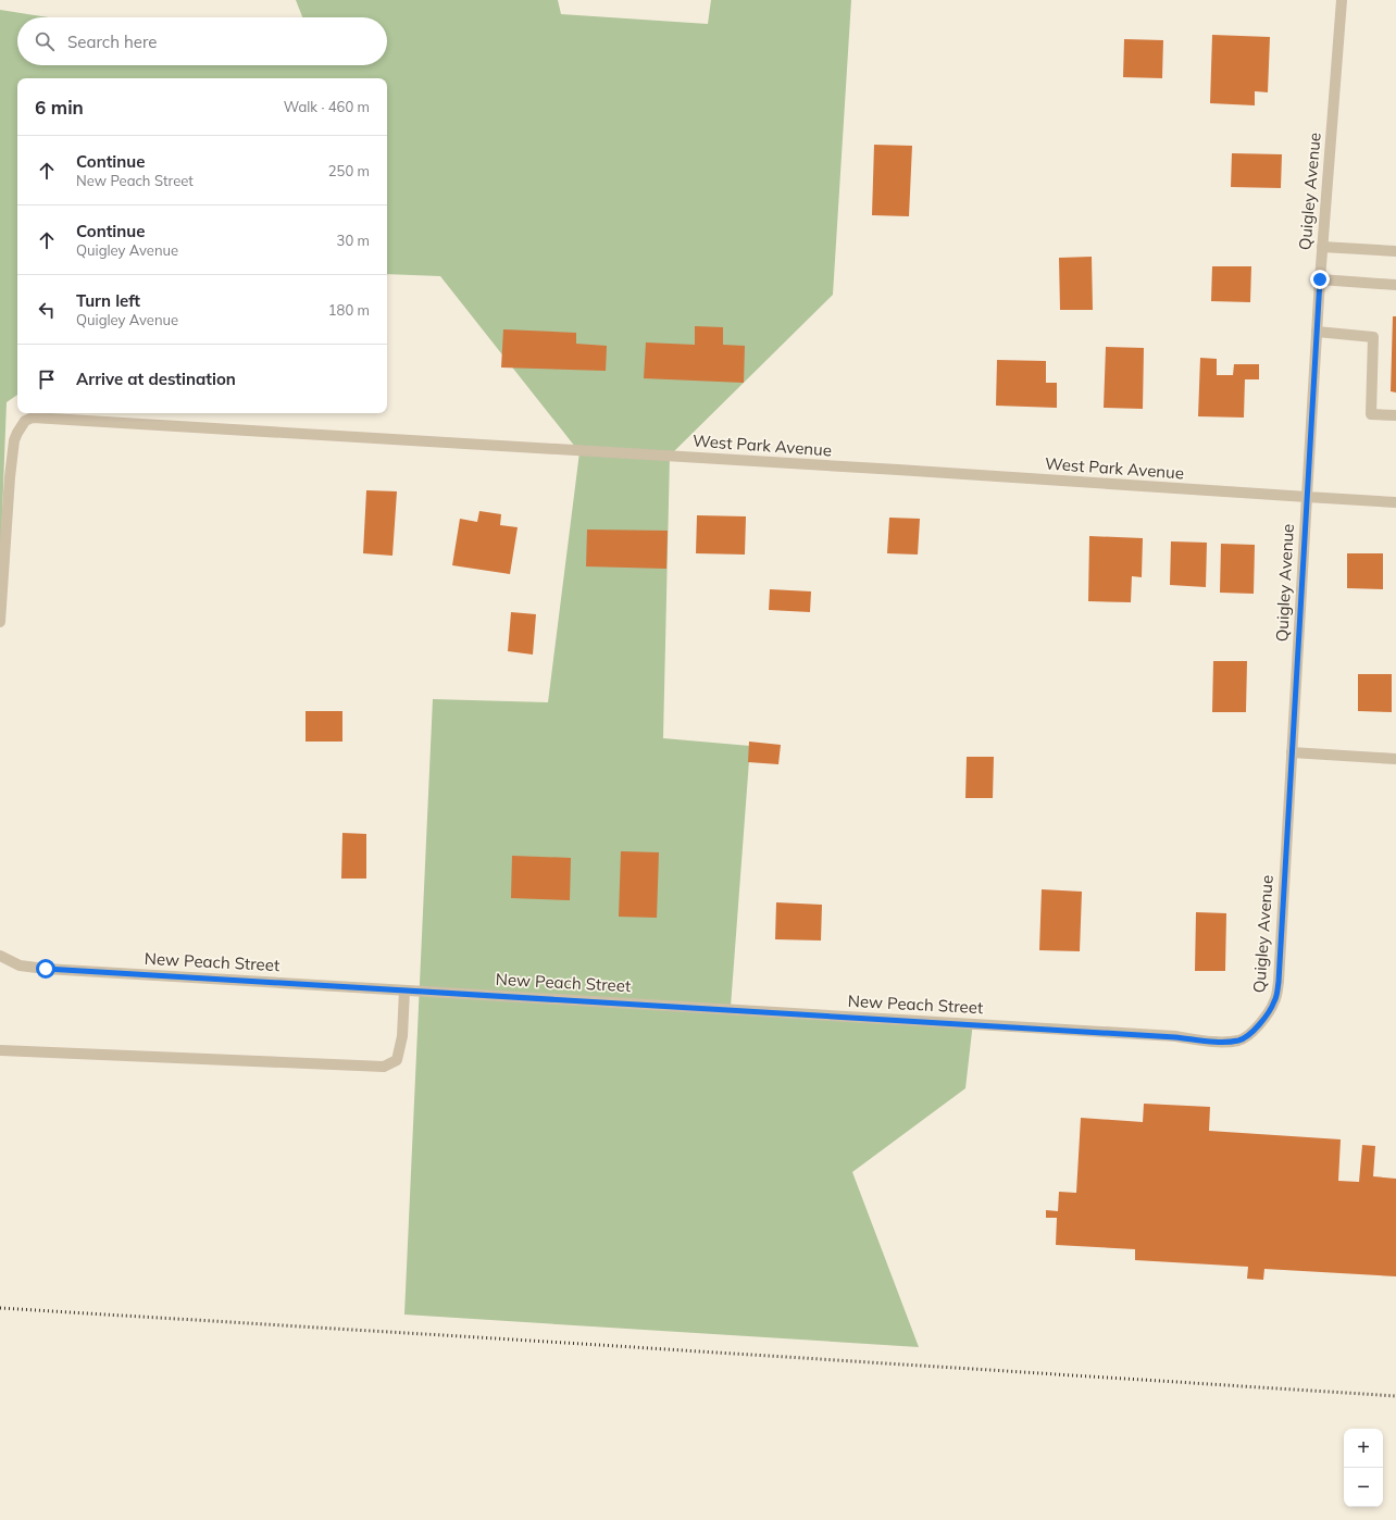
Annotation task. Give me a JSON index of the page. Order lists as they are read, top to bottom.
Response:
{
  "streets": {
    "street": ["Quigley Avenue", "West Park Avenue", "New Peach Street"]
  },
  "crossings": [
    ["Quigley Avenue", "West Park Avenue"],
    ["Quigley Avenue", "New Peach Street"]
  ],
  "page": {
    "search": "Search here",
    "heading": ["6 min", "Walk · 460 m"],
    "list": [
      ["Continue", "New Peach Street", "250 m"],
      ["Continue", "Quigley Avenue", "30 m"],
      ["Turn left", "Quigley Avenue", "180 m"],
      "Arrive at destination"
    ],
    "map_buttons": ["+", "−"]
  }
}
